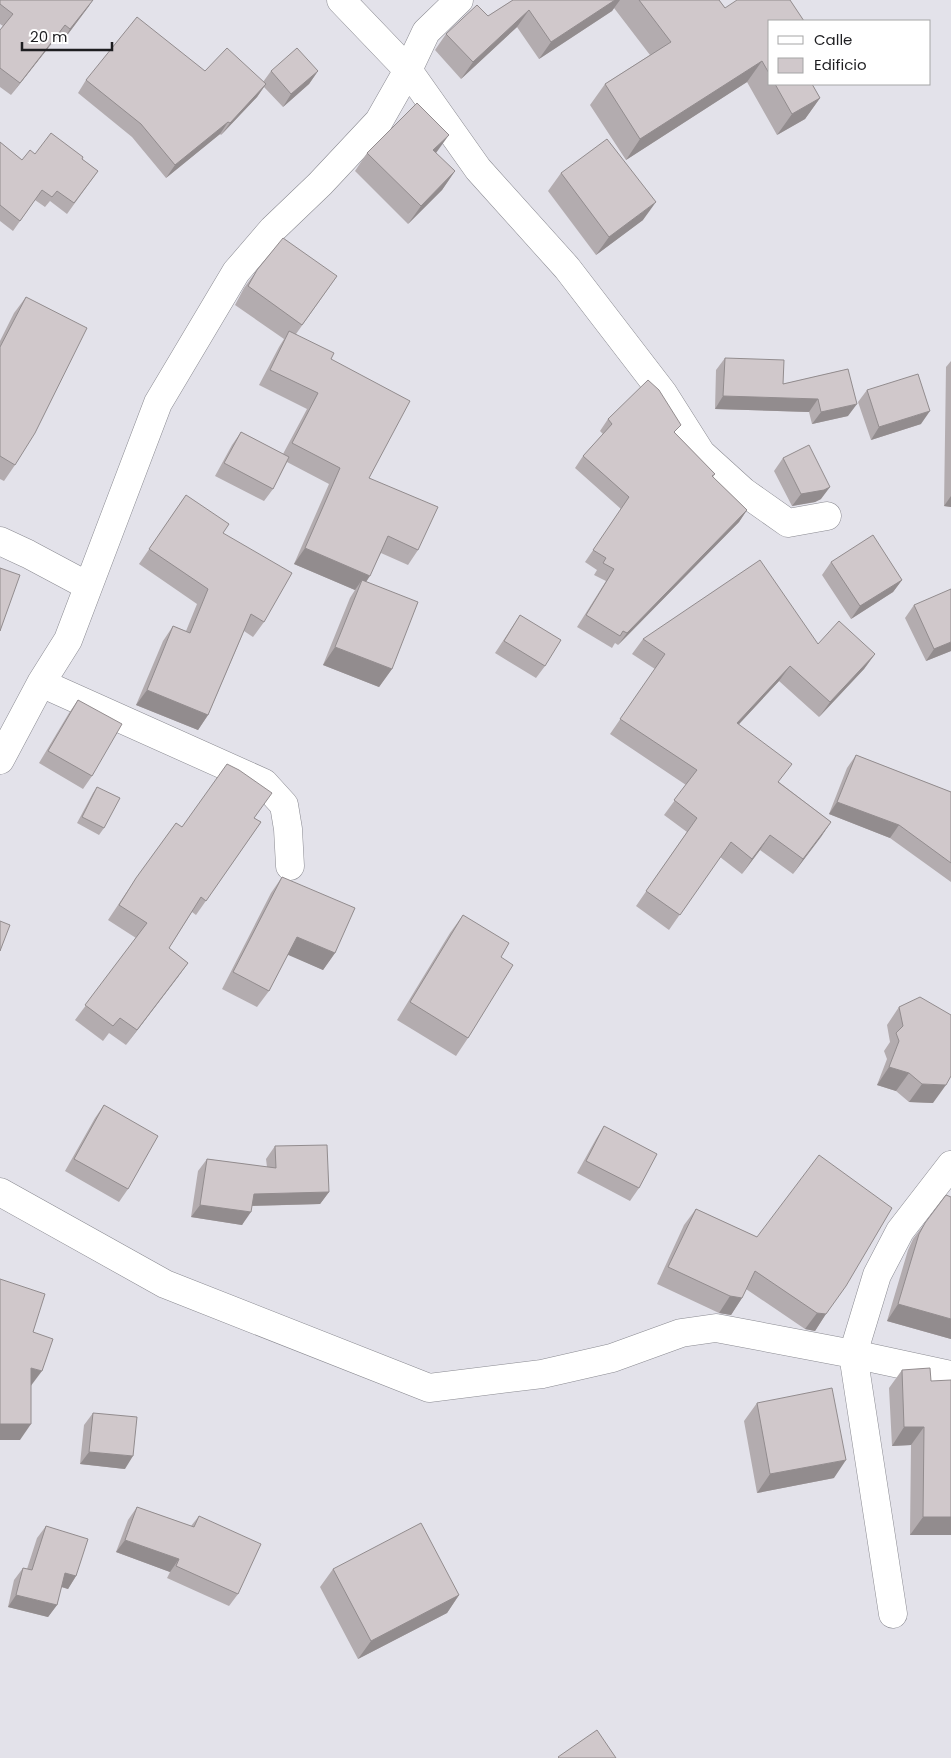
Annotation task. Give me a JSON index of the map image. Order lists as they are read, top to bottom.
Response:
{
  "legend": ["Calle", "Edificio"],
  "scale_bar": "20 m"
}
